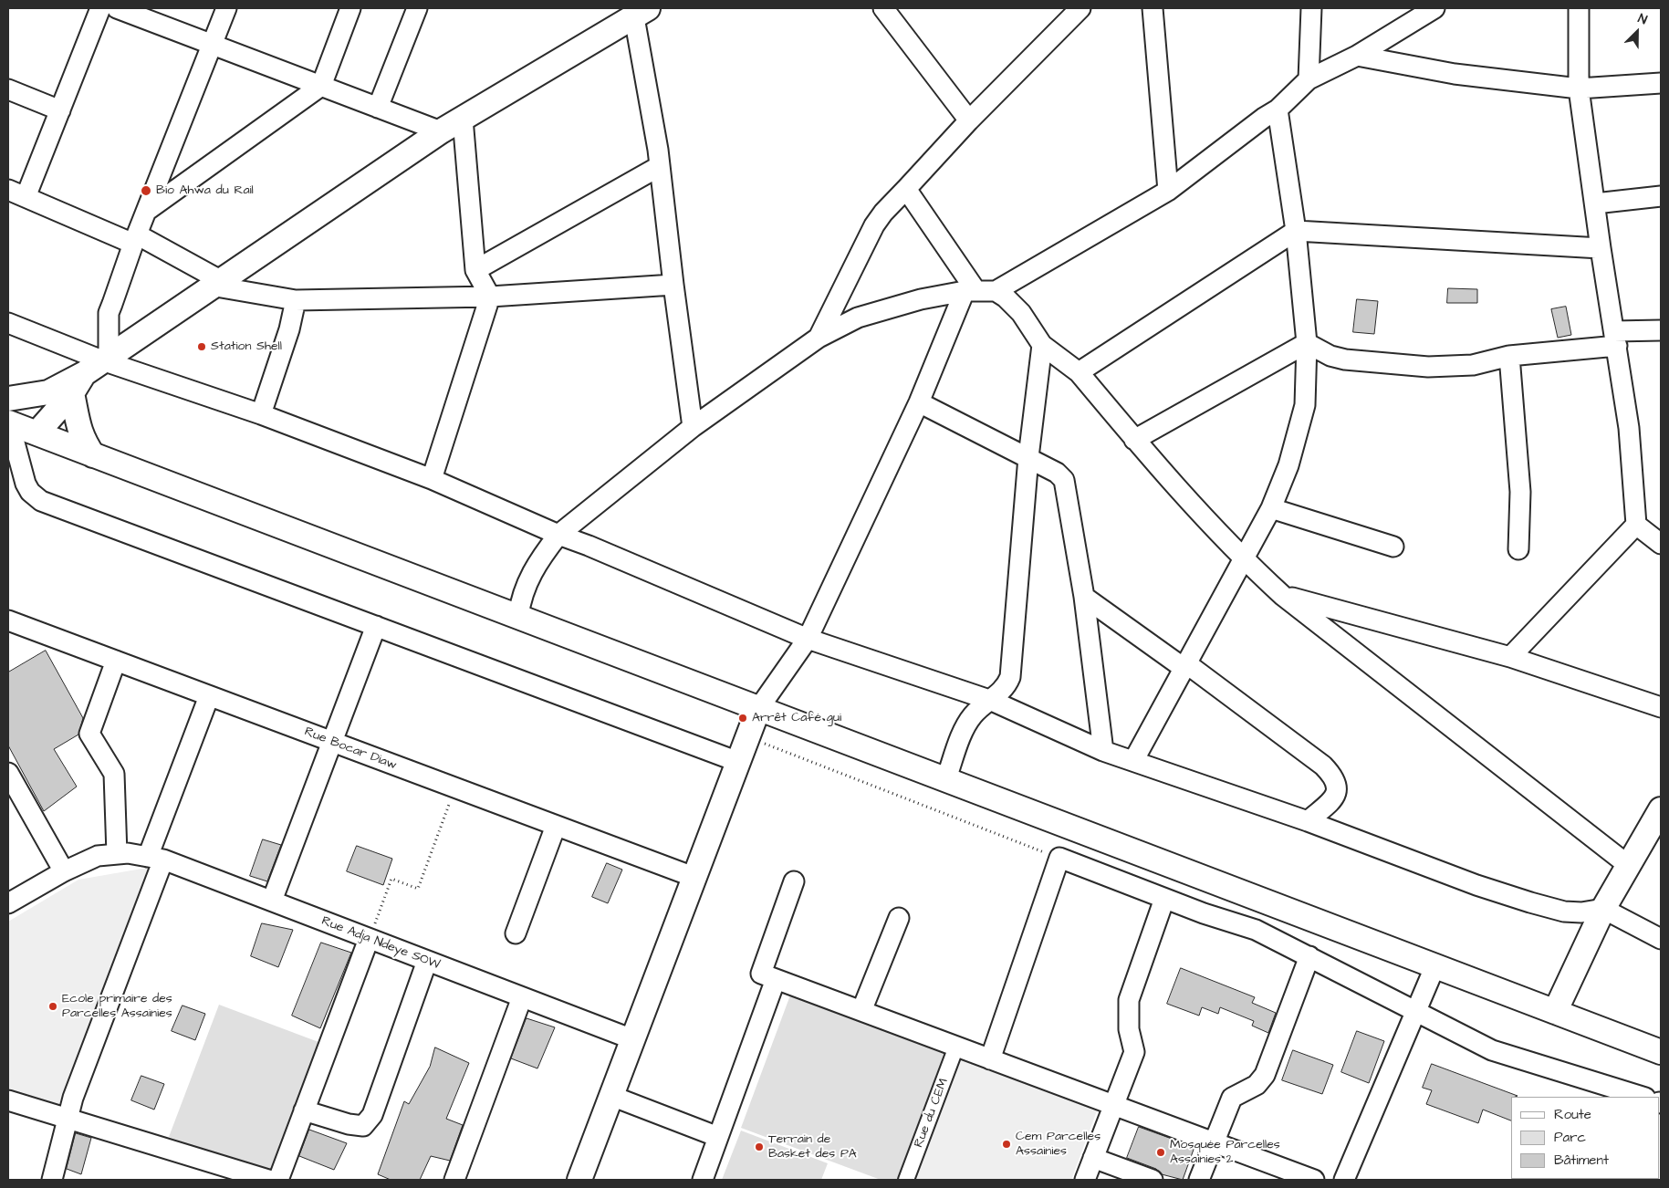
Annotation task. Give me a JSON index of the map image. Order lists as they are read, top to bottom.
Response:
{
  "streets": {
    "street": ["Rue Bocar Diaw", "Rue Adja Ndeye SOW", "Rue du CEM"]
  },
  "places": [
    "Bio Ahwa du Rail",
    "Station Shell",
    "Arrêt Café gui",
    "Ecole primaire des Parcelles Assainies",
    "Cem Parcelles Assainies",
    "Terrain de Basket des PA",
    "Mosquée Parcelles Assainies 2"
  ],
  "legend": ["Route", "Parc", "Bâtiment"],
  "north": "top right"
}
